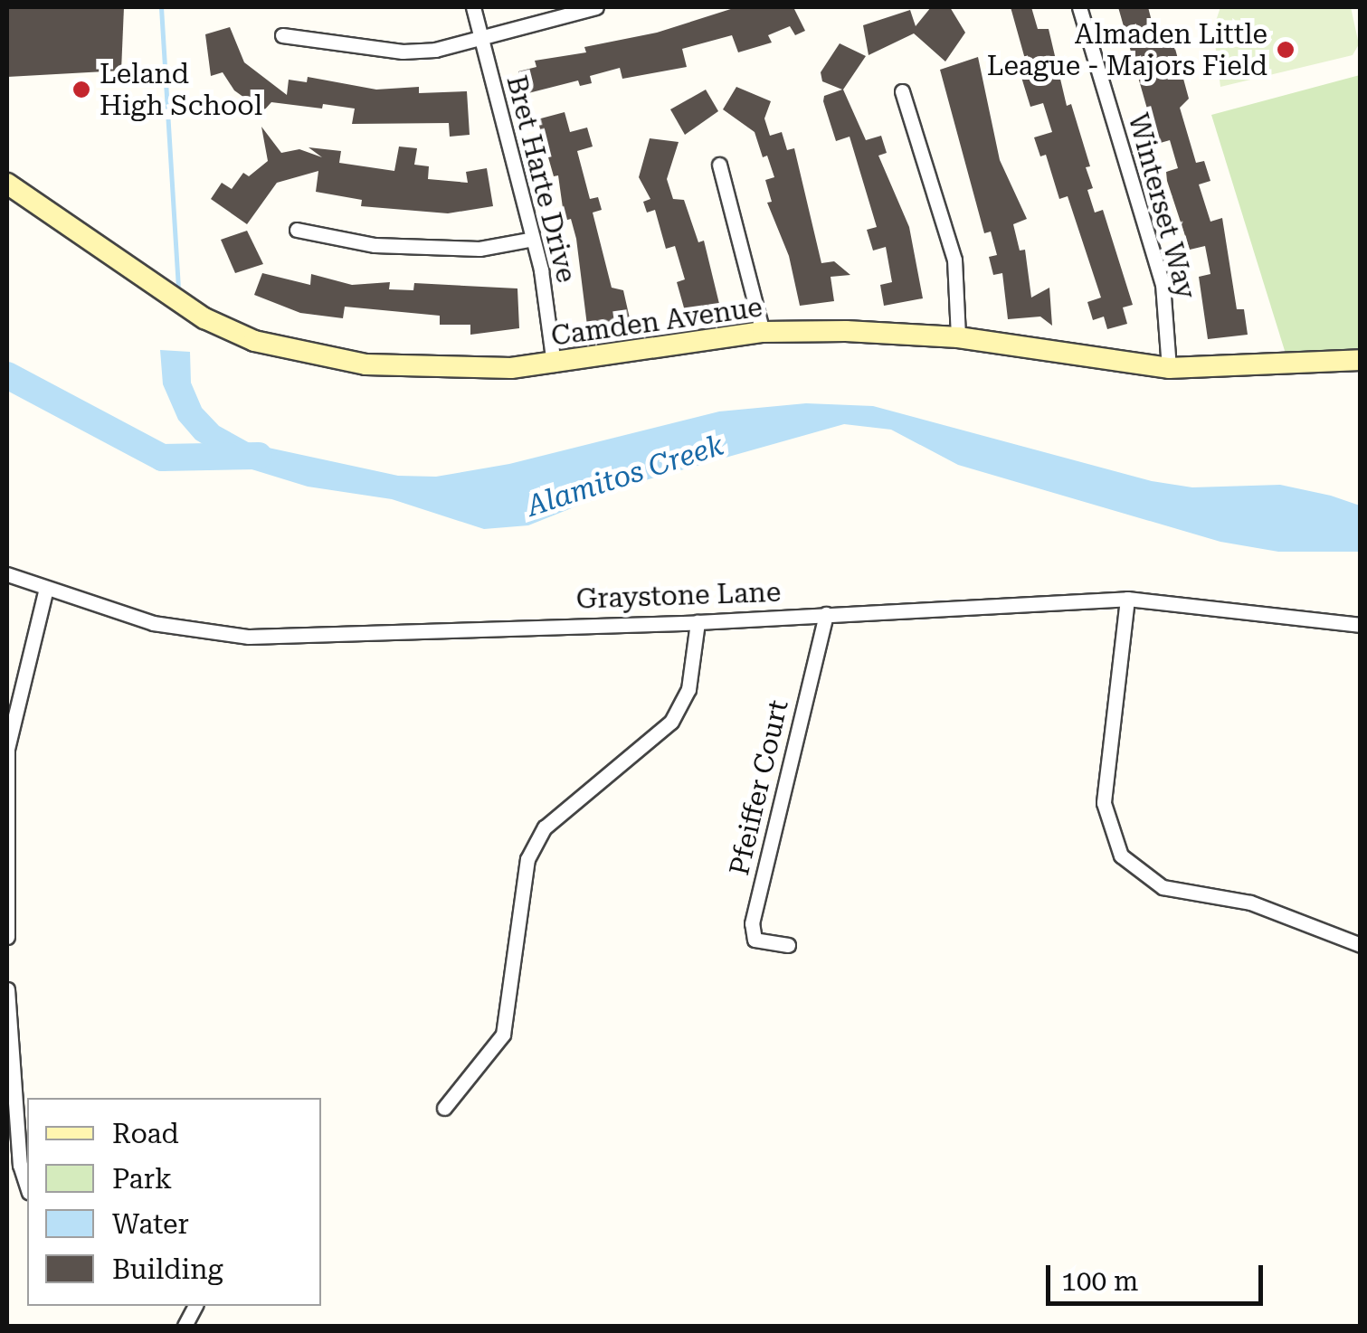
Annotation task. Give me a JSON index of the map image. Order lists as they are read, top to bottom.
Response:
{
  "streets": {
    "street": [
      "Bret Harte Drive",
      "Winterset Way",
      "Camden Avenue",
      "Graystone Lane",
      "Pfeiffer Court"
    ]
  },
  "crossings": [
    ["Bret Harte Drive", "Camden Avenue"],
    ["Winterset Way", "Camden Avenue"],
    ["Graystone Lane", "Pfeiffer Court"]
  ],
  "water": ["Alamitos Creek"],
  "places": ["Almaden Little League - Majors Field", "Leland High School"],
  "legend": [
    "Road",
    "Park",
    "Water",
    "Building"
  ],
  "scale_bar": "100 m"
}
